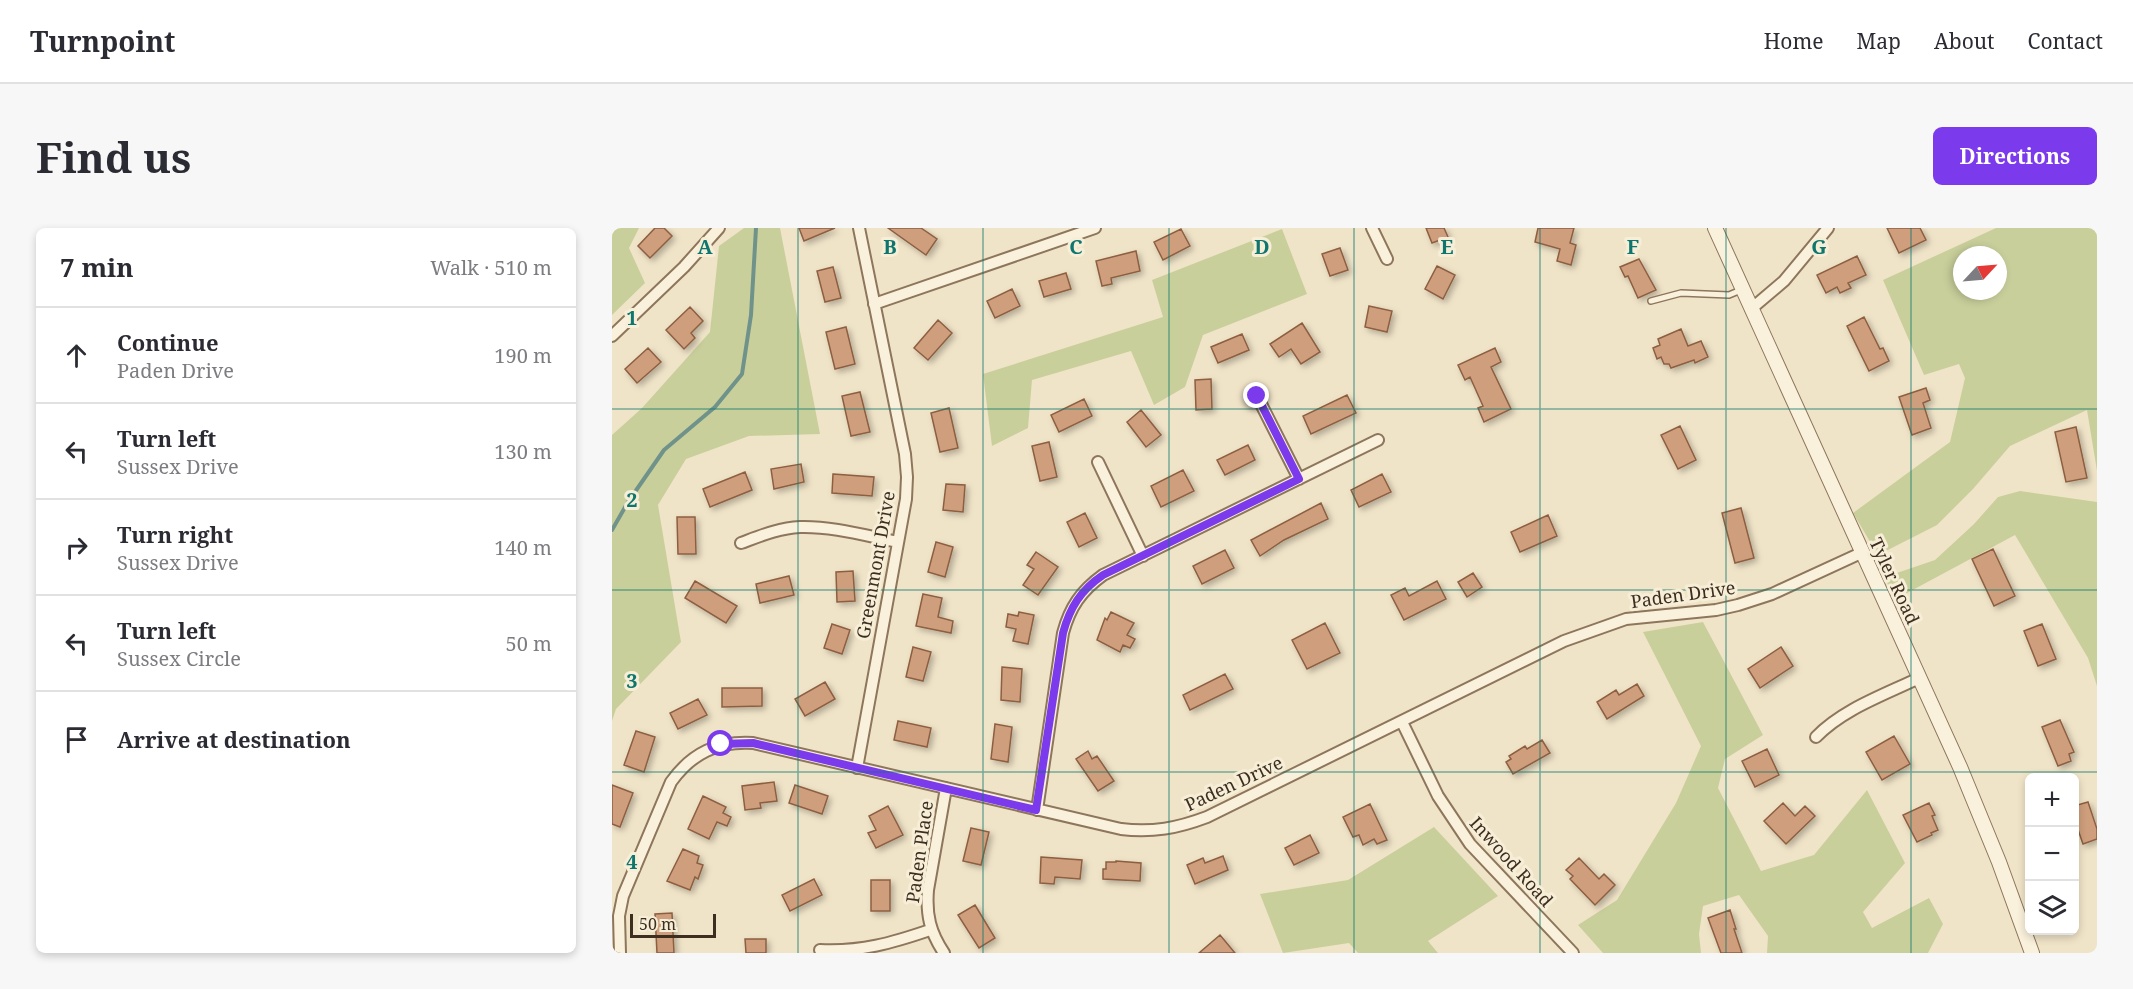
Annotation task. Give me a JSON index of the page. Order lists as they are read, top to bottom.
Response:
{
  "streets": {
    "street": [
      "Greenmont Drive",
      "Tyler Road",
      "Paden Drive",
      "Paden Place",
      "Inwood Road"
    ]
  },
  "crossings": [
    ["Greenmont Drive", "Paden Drive"],
    ["Tyler Road", "Paden Drive"],
    ["Paden Drive", "Paden Place"],
    ["Paden Drive", "Inwood Road"]
  ],
  "scale_bar": "50 m",
  "north": "top right",
  "page": {
    "header": "Turnpoint",
    "nav": [
      "Home",
      "Map",
      "About",
      "Contact"
    ],
    "buttons": "Directions",
    "title": "Find us",
    "heading": ["7 min", "Walk · 510 m"],
    "list": [
      ["Continue", "Paden Drive", "190 m"],
      ["Turn left", "Sussex Drive", "130 m"],
      ["Turn right", "Sussex Drive", "140 m"],
      ["Turn left", "Sussex Circle", "50 m"],
      "Arrive at destination"
    ],
    "map_buttons": ["+", "−"],
    "scale": "50 m"
  },
  "grid": {
    "columns": [
      "A",
      "B",
      "C",
      "D",
      "E",
      "F",
      "G"
    ],
    "rows": [
      "1",
      "2",
      "3",
      "4"
    ]
  }
}
